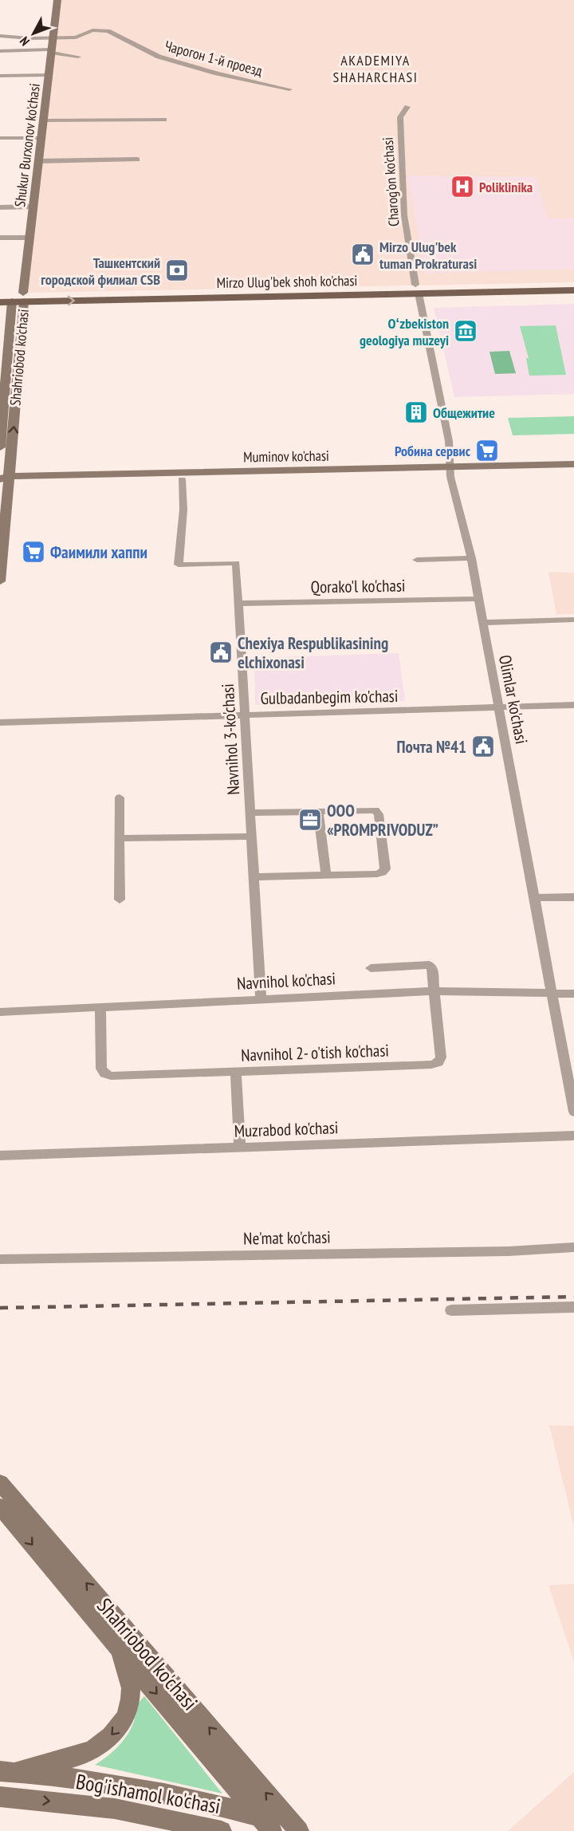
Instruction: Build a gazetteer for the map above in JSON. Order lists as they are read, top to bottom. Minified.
{"streets":{"main road":["Shukur Burxonov ko'chasi","Mirzo Ulug'bek shoh ko'chasi","Shahriobod ko'chasi","Muminov ko'chasi","Bog'ishamol ko'chasi"],"street":["Чарогон 1-й проезд","Charog'on ko'chasi","Qorako'l ko'chasi","Gulbadanbegim ko'chasi","Olimlar ko'chasi","Navnihol 3-ko'chasi","Navnihol ko'chasi","Navnihol 2- o'tish ko'chasi","Muzrabod ko'chasi","Ne'mat ko'chasi"]},"crossings":[["Чарогон 1-й проезд","Shukur Burxonov ko'chasi"],["Shukur Burxonov ko'chasi","Mirzo Ulug'bek shoh ko'chasi"],["Shukur Burxonov ko'chasi","Shahriobod ko'chasi"],["Charog'on ko'chasi","Mirzo Ulug'bek shoh ko'chasi"],["Charog'on ko'chasi","Olimlar ko'chasi"],["Mirzo Ulug'bek shoh ko'chasi","Shahriobod ko'chasi"],["Mirzo Ulug'bek shoh ko'chasi","Olimlar ko'chasi"],["Shahriobod ko'chasi","Muminov ko'chasi"],["Shahriobod ko'chasi","Bog'ishamol ko'chasi"],["Muminov ko'chasi","Olimlar ko'chasi"],["Muminov ko'chasi","Navnihol 3-ko'chasi"],["Qorako'l ko'chasi","Olimlar ko'chasi"],["Qorako'l ko'chasi","Navnihol 3-ko'chasi"],["Gulbadanbegim ko'chasi","Olimlar ko'chasi"],["Gulbadanbegim ko'chasi","Navnihol 3-ko'chasi"],["Olimlar ko'chasi","Navnihol ko'chasi"],["Navnihol 3-ko'chasi","Navnihol ko'chasi"],["Navnihol ko'chasi","Navnihol 2- o'tish ko'chasi"]],"districts":["AKADEMIYA SHAHARCHASI"],"places":{"hospital":["Poliklinika"],"public building":["Mirzo Ulug'bek tuman Prokraturasi","Chexiya Respublikasining elchixonasi","Почта №41"],"bank":["Ташкентский городской филиал CSB"],"museum":["Oʻzbekiston geologiya muzeyi"],"building":["Общежитие"],"supermarket":["Робина сервис","Фаимили хаппи"],"office":["ООО «PROMPRIVODUZ”"]},"north":"bottom left"}
